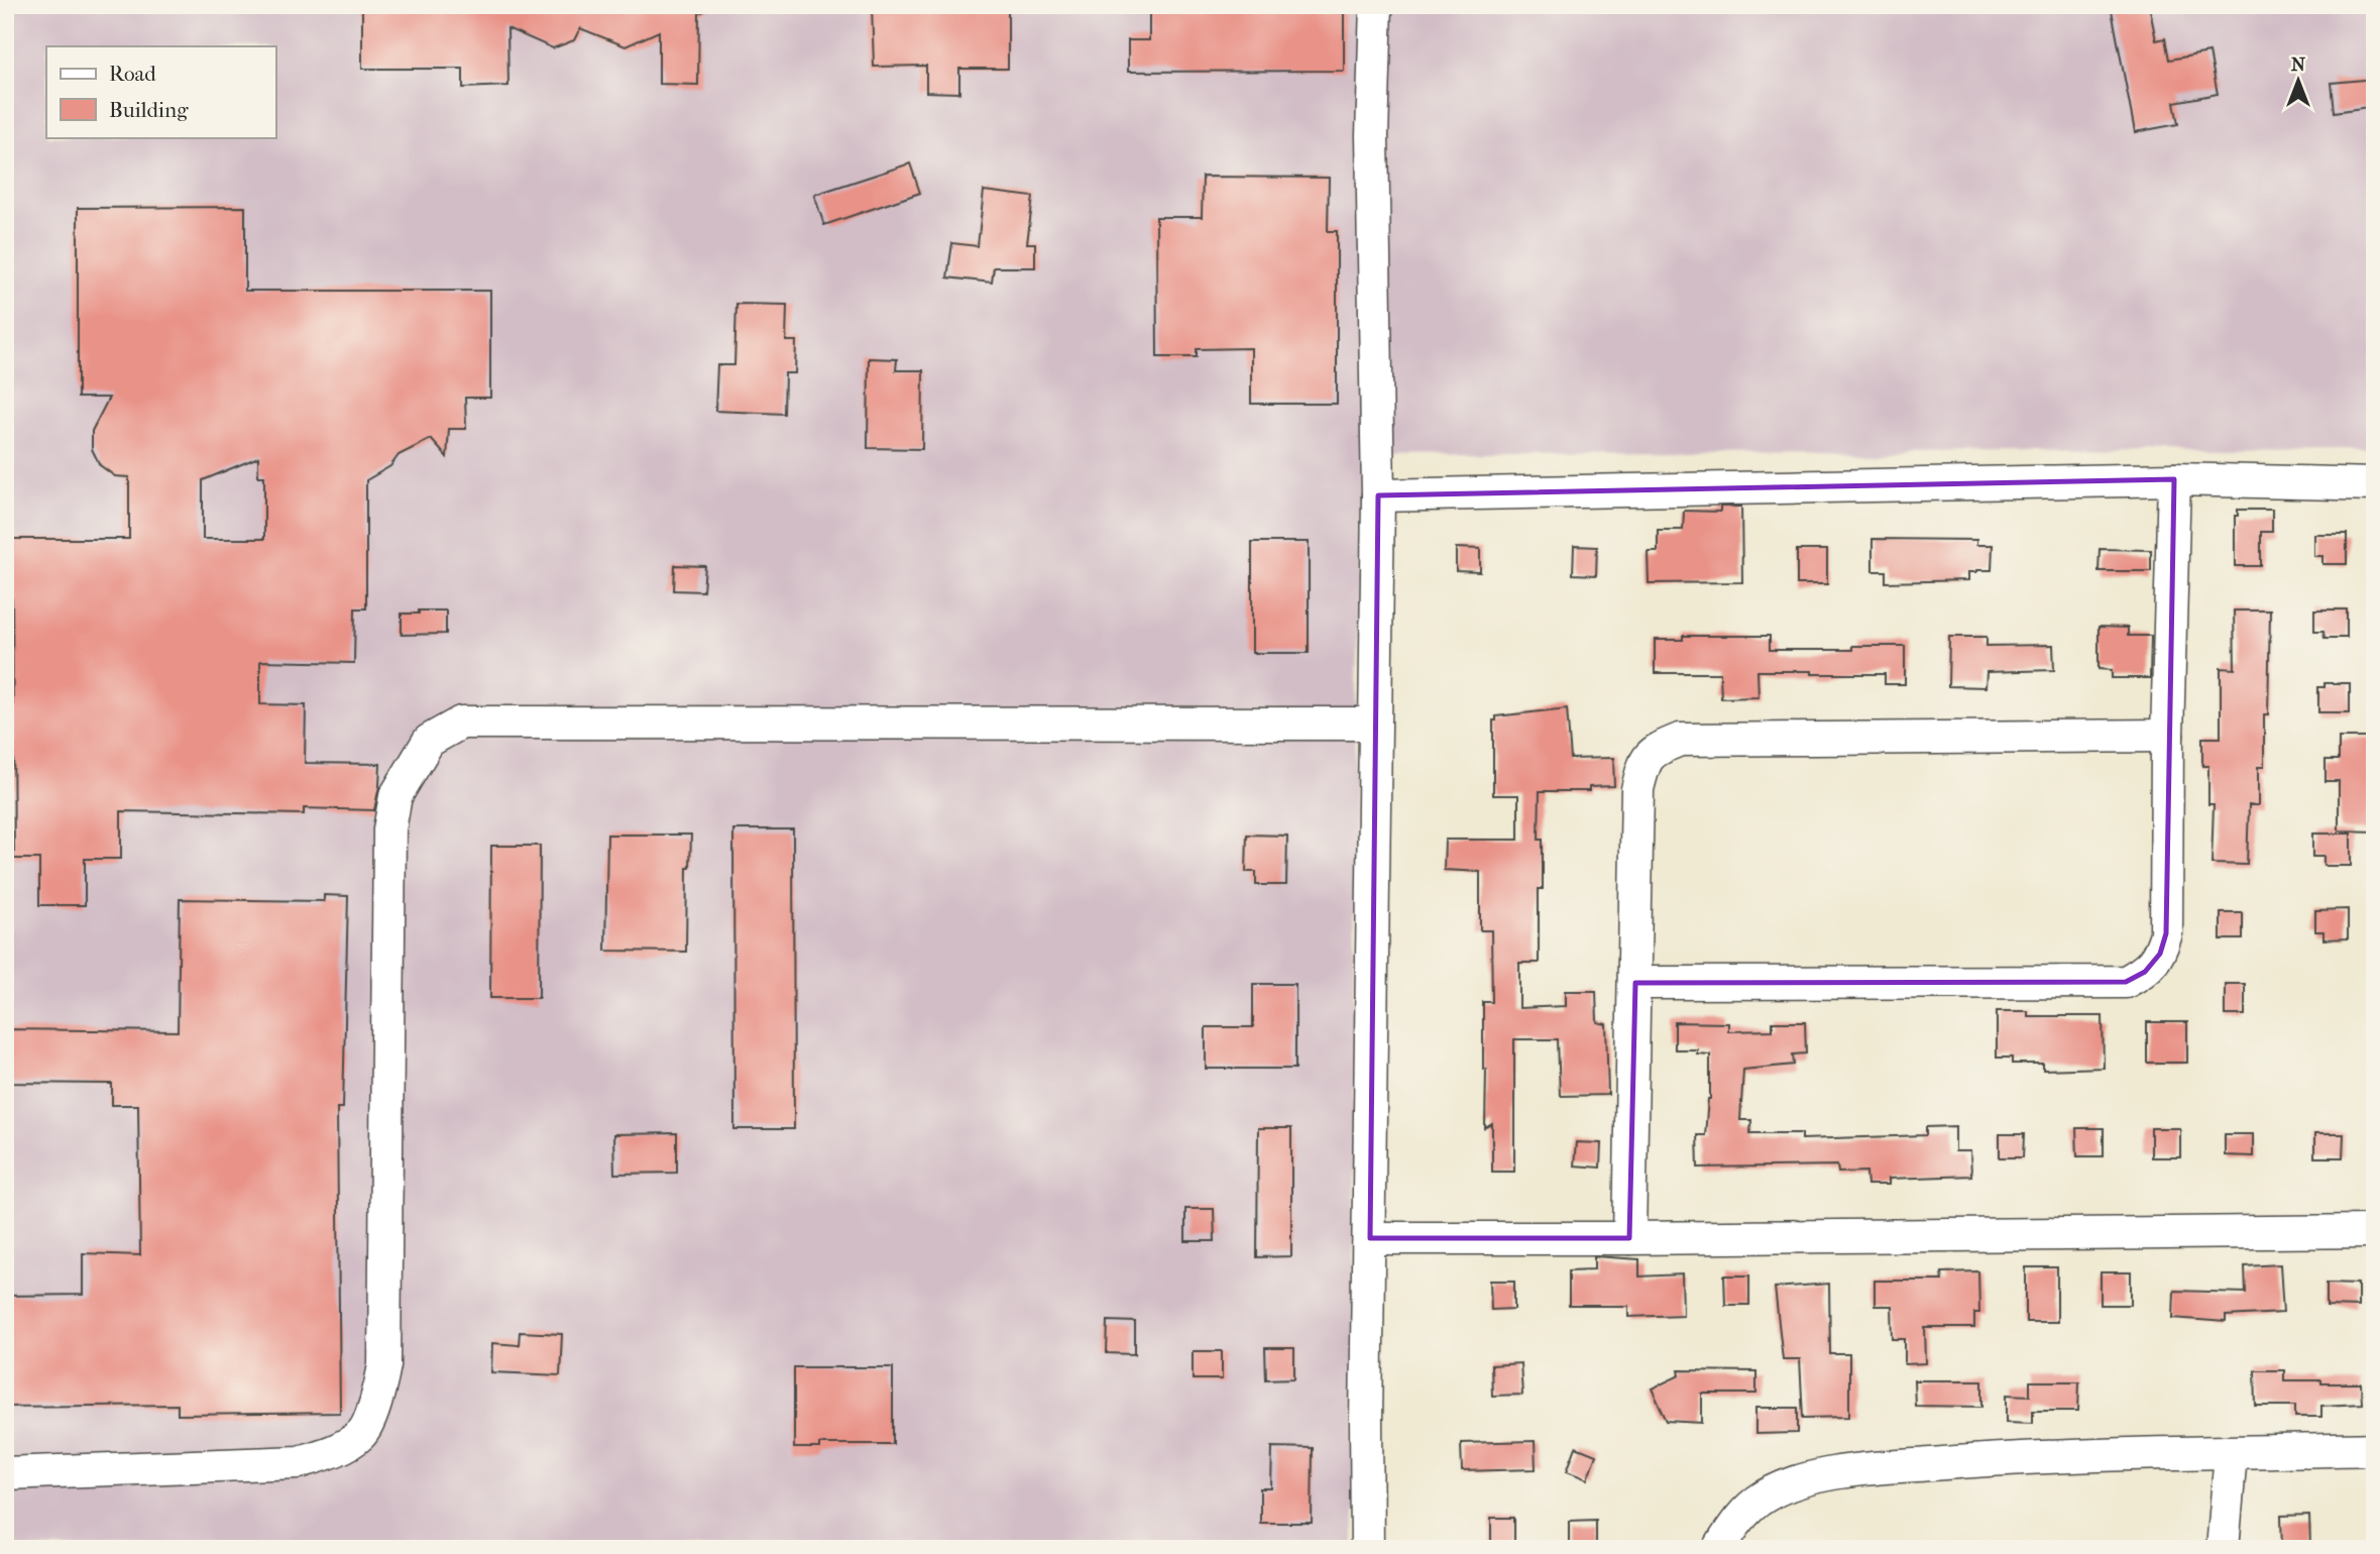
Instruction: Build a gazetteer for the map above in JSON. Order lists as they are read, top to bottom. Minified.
{"legend":["Road","Building"],"north":"top"}
